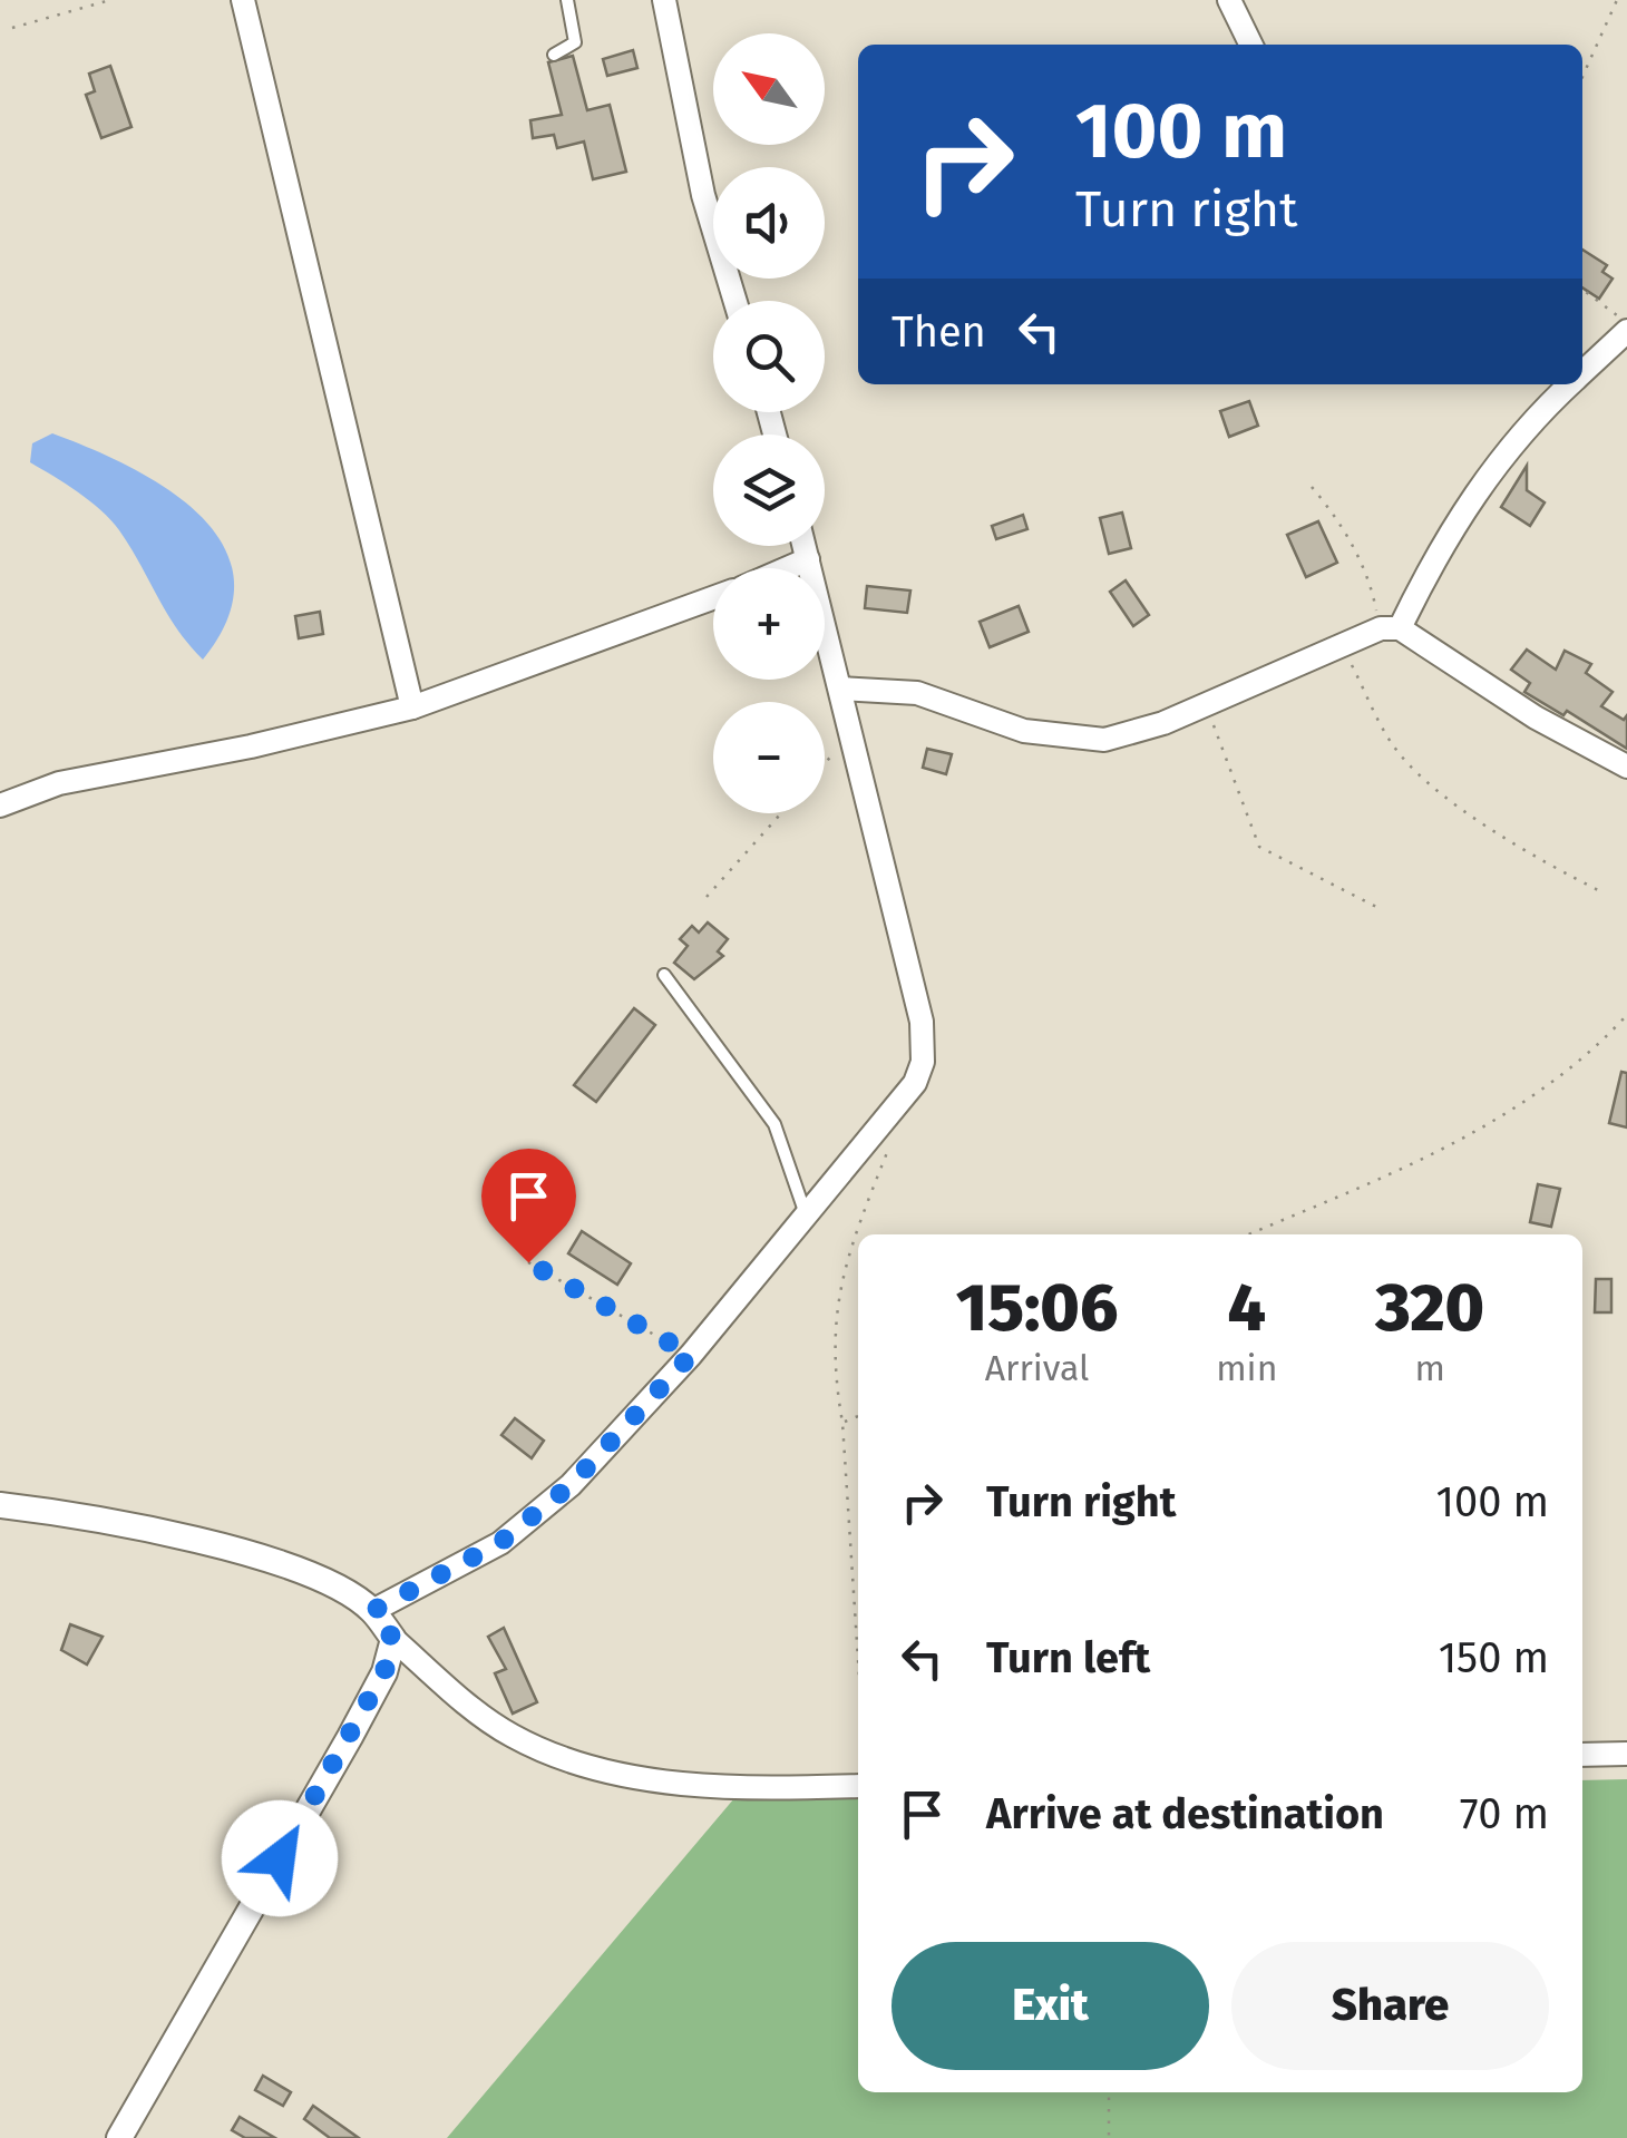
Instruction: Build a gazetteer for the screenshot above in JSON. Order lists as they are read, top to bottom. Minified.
{"north":"top left","page":{"map_buttons":["+","−"],"turn":["100 m","Turn right"],"then":"Then","eta":["15:06","Arrival","4","min","320","m"],"list":[{"name":"Turn right","value":"100 m"},{"name":"Turn left","value":"150 m"},{"name":"Arrive at destination","value":"70 m"}],"buttons":["Exit","Share"]}}
